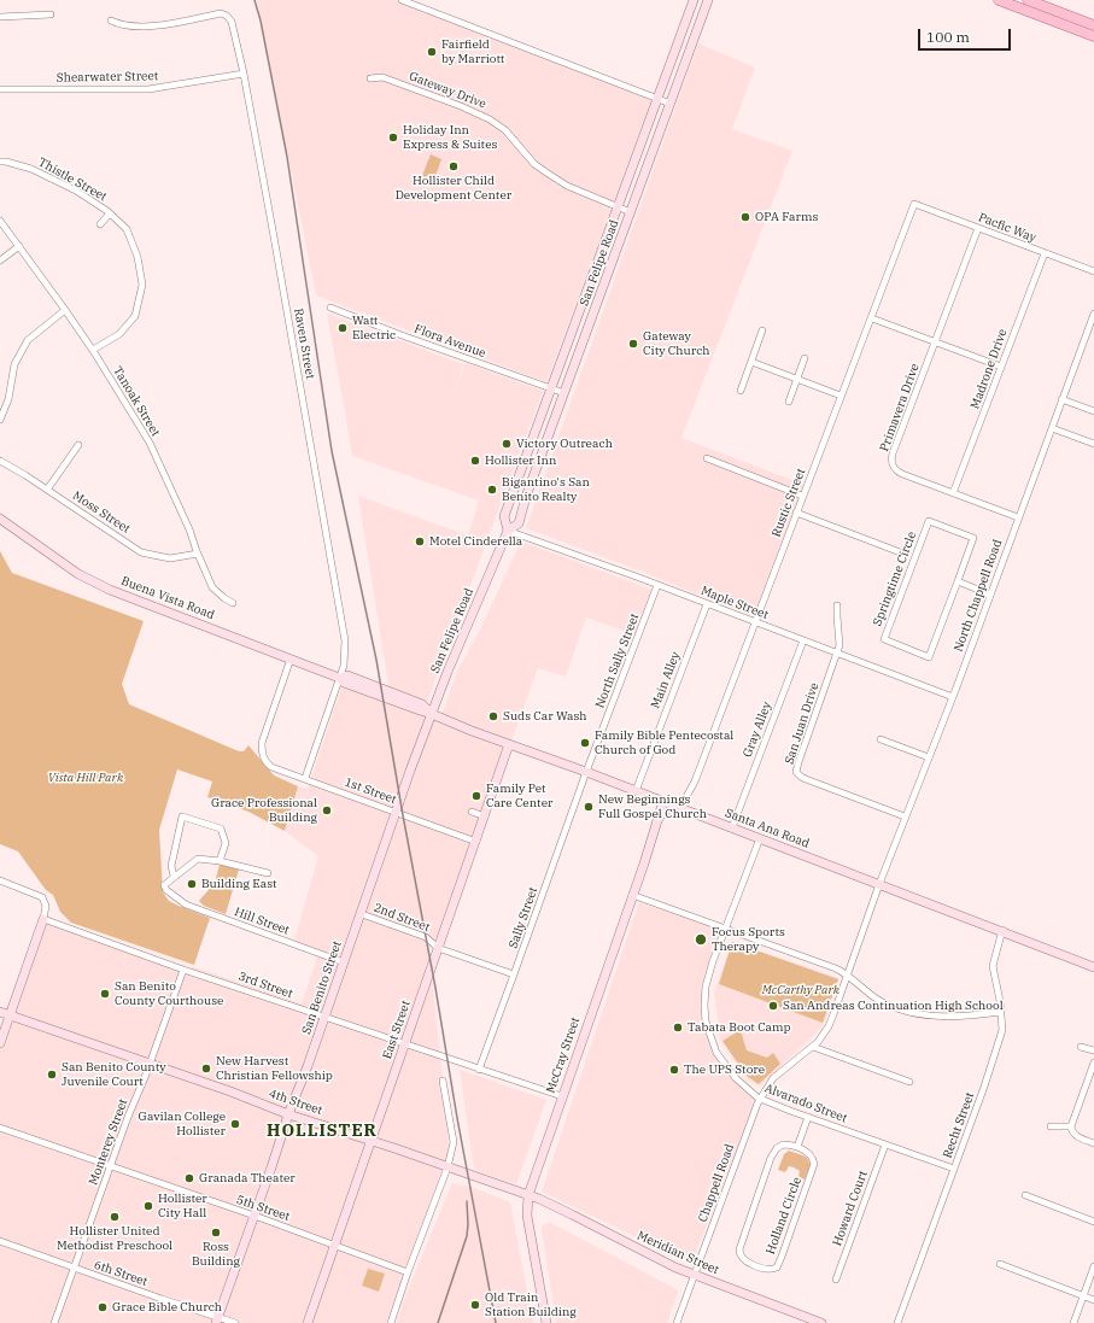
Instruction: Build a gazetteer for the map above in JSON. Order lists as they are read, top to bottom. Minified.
{"streets":{"street":["Shearwater Street","Gateway Drive","Thistle Street","Pacfic Way","San Felipe Road","Flora Avenue","Raven Street","Madrone Drive","Tanoak Street","Primavera Drive","Rustic Street","Moss Street","Springtime Circle","North Chappell Road","Buena Vista Road","Maple Street","North Sally Street","Main Alley","San Juan Drive","Gray Alley","1st Street","Santa Ana Road","2nd Street","Sally Street","Hill Street","3rd Street","San Benito Street","East Street","McCray Street","4th Street","Alvarado Street","Recht Street","Monterey Street","Chappell Road","5th Street","Howard Court","Holland Circle","Meridian Street","6th Street"]},"crossings":[["Shearwater Street","Raven Street"],["Gateway Drive","San Felipe Road"],["Thistle Street","Tanoak Street"],["Pacfic Way","Madrone Drive"],["Pacfic Way","Primavera Drive"],["Pacfic Way","Rustic Street"],["San Felipe Road","Flora Avenue"],["San Felipe Road","Buena Vista Road"],["San Felipe Road","Maple Street"],["San Felipe Road","Santa Ana Road"],["San Felipe Road","San Benito Street"],["Raven Street","Buena Vista Road"],["Raven Street","1st Street"],["Madrone Drive","Primavera Drive"],["Tanoak Street","Moss Street"],["Primavera Drive","North Chappell Road"],["Rustic Street","Maple Street"],["Rustic Street","Santa Ana Road"],["Rustic Street","McCray Street"],["North Chappell Road","Maple Street"],["North Chappell Road","San Juan Drive"],["North Chappell Road","Santa Ana Road"],["North Chappell Road","Chappell Road"],["Buena Vista Road","1st Street"],["Buena Vista Road","Santa Ana Road"],["Buena Vista Road","San Benito Street"],["Maple Street","North Sally Street"],["Maple Street","Main Alley"],["Maple Street","San Juan Drive"],["Maple Street","Gray Alley"],["North Sally Street","Santa Ana Road"],["North Sally Street","Sally Street"],["Main Alley","Santa Ana Road"],["Gray Alley","Santa Ana Road"],["1st Street","San Benito Street"],["1st Street","East Street"],["Santa Ana Road","Sally Street"],["Santa Ana Road","San Benito Street"],["Santa Ana Road","East Street"],["Santa Ana Road","McCray Street"],["Santa Ana Road","Alvarado Street"],["Santa Ana Road","Recht Street"],["2nd Street","Sally Street"],["2nd Street","San Benito Street"],["2nd Street","East Street"],["Sally Street","3rd Street"],["Hill Street","San Benito Street"],["3rd Street","San Benito Street"],["3rd Street","East Street"],["3rd Street","McCray Street"],["3rd Street","Monterey Street"],["San Benito Street","4th Street"],["San Benito Street","5th Street"],["San Benito Street","6th Street"],["East Street","4th Street"],["East Street","5th Street"],["McCray Street","4th Street"],["McCray Street","Meridian Street"],["4th Street","Monterey Street"],["4th Street","Meridian Street"],["Alvarado Street","Recht Street"],["Alvarado Street","Chappell Road"],["Alvarado Street","Howard Court"],["Monterey Street","5th Street"],["Monterey Street","6th Street"],["Chappell Road","Meridian Street"]],"districts":["HOLLISTER"],"parks":["Vista Hill Park","McCarthy Park"],"places":["Fairfield by Marriott","Holiday Inn Express & Suites","Hollister Child Development Center","OPA Farms","Watt Electric","Gateway City Church","Victory Outreach","Hollister Inn","Bigantino's San Benito Realty","Motel Cinderella","Suds Car Wash","Family Bible Pentecostal Church of God","Family Pet Care Center","New Beginnings Full Gospel Church","Grace Professional Building","Building East","Focus Sports Therapy","San Benito County Courthouse","San Andreas Continuation High School","Tabata Boot Camp","New Harvest Christian Fellowship","The UPS Store","San Benito County Juvenile Court","Gavilan College Hollister","Granada Theater","Hollister City Hall","Hollister United Methodist Preschool","Ross Building","Old Train Station Building","Grace Bible Church"],"scale_bar":"100 m"}
